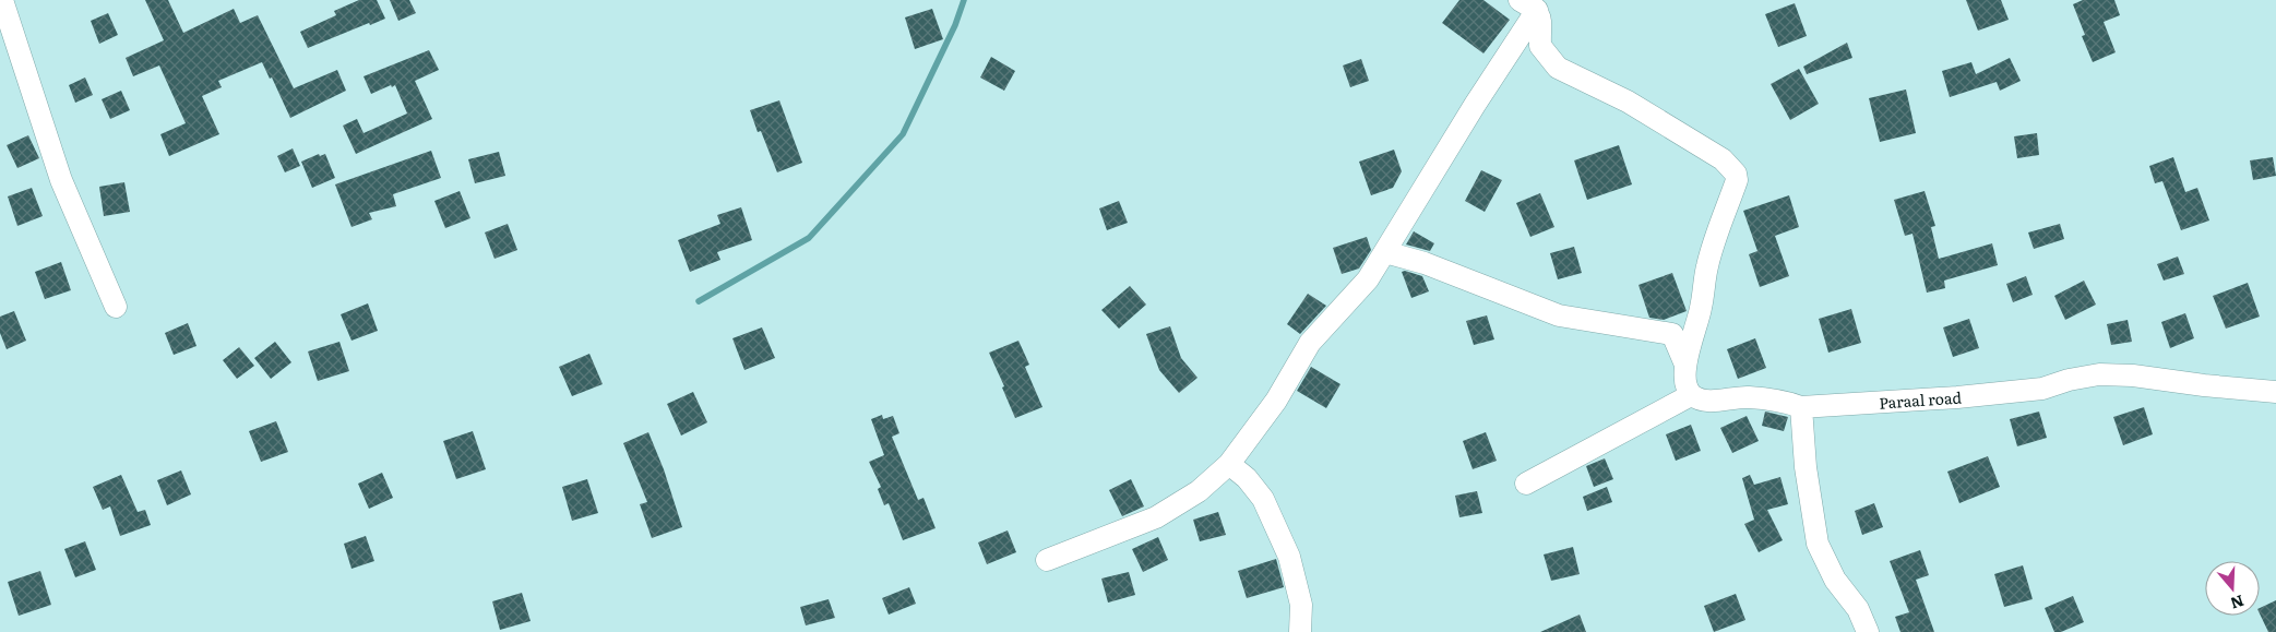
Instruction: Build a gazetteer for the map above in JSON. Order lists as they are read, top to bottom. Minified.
{"streets":{"street":["Paraal road"]},"north":"bottom"}
